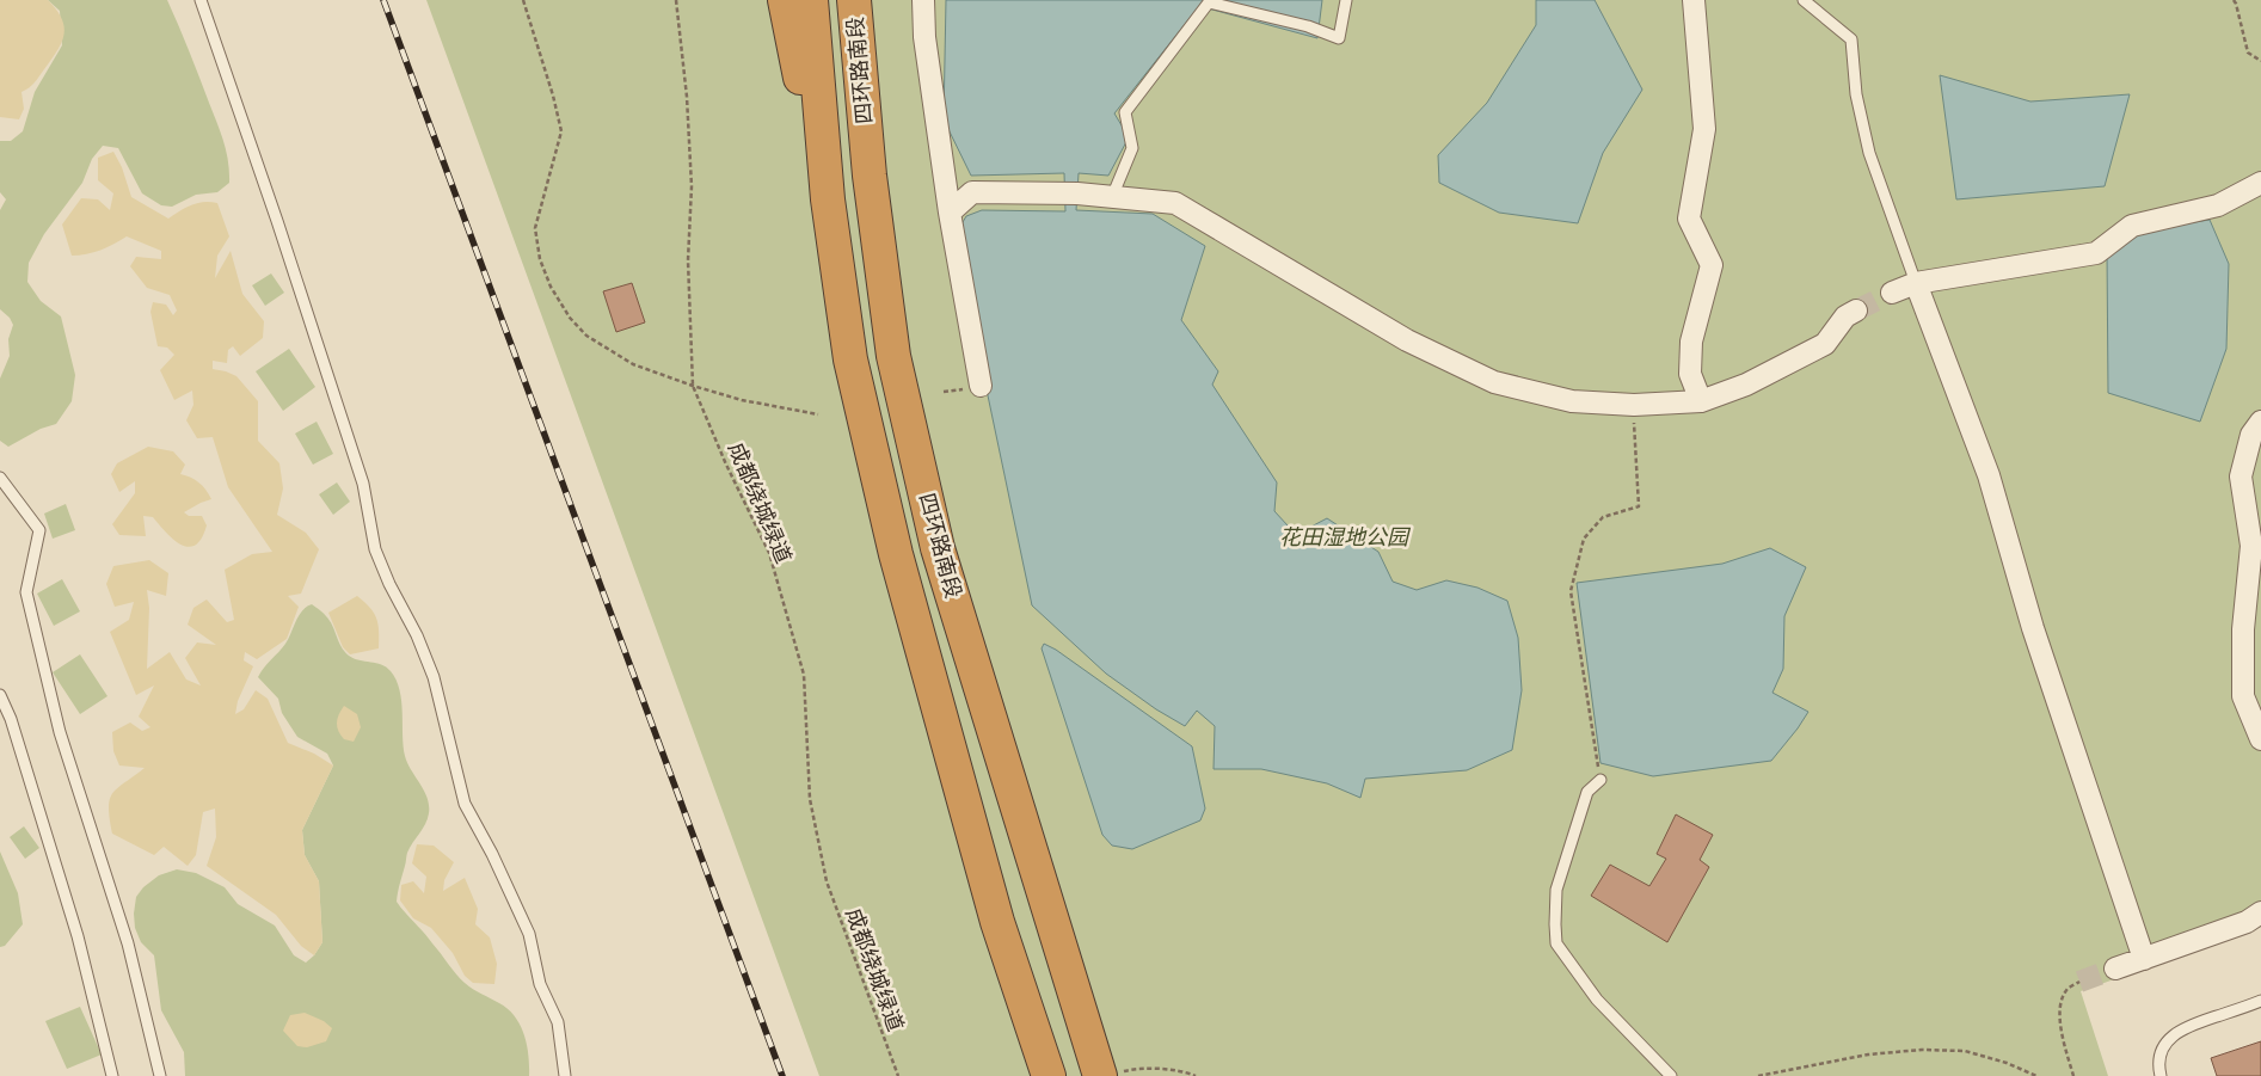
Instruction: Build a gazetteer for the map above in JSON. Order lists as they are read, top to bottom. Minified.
{"streets":{"highway":["四环路南段"],"path":["成都绕城绿道"]},"parks":["花田湿地公园"]}
